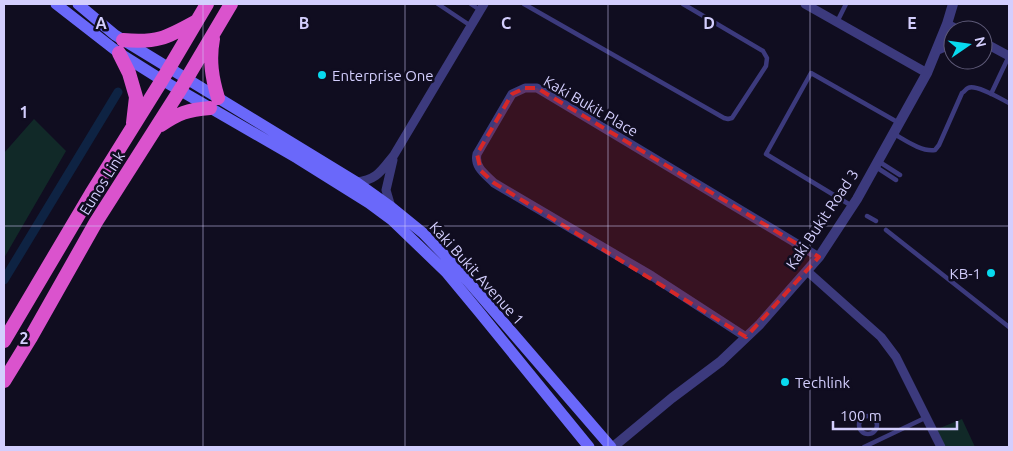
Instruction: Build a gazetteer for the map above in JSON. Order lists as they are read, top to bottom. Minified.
{"streets":{"highway":["Eunos Link"],"main road":["Kaki Bukit Avenue 1"],"street":["Kaki Bukit Place","Kaki Bukit Road 3"]},"crossings":[["Kaki Bukit Place","Kaki Bukit Road 3"],["Eunos Link","Kaki Bukit Avenue 1"],["Kaki Bukit Road 3","Kaki Bukit Avenue 1"]],"places":["Enterprise One","KB-1","Techlink"],"scale_bar":"100 m","north":"right","grid":{"columns":["A","B","C","D","E"],"rows":["1","2"]}}
